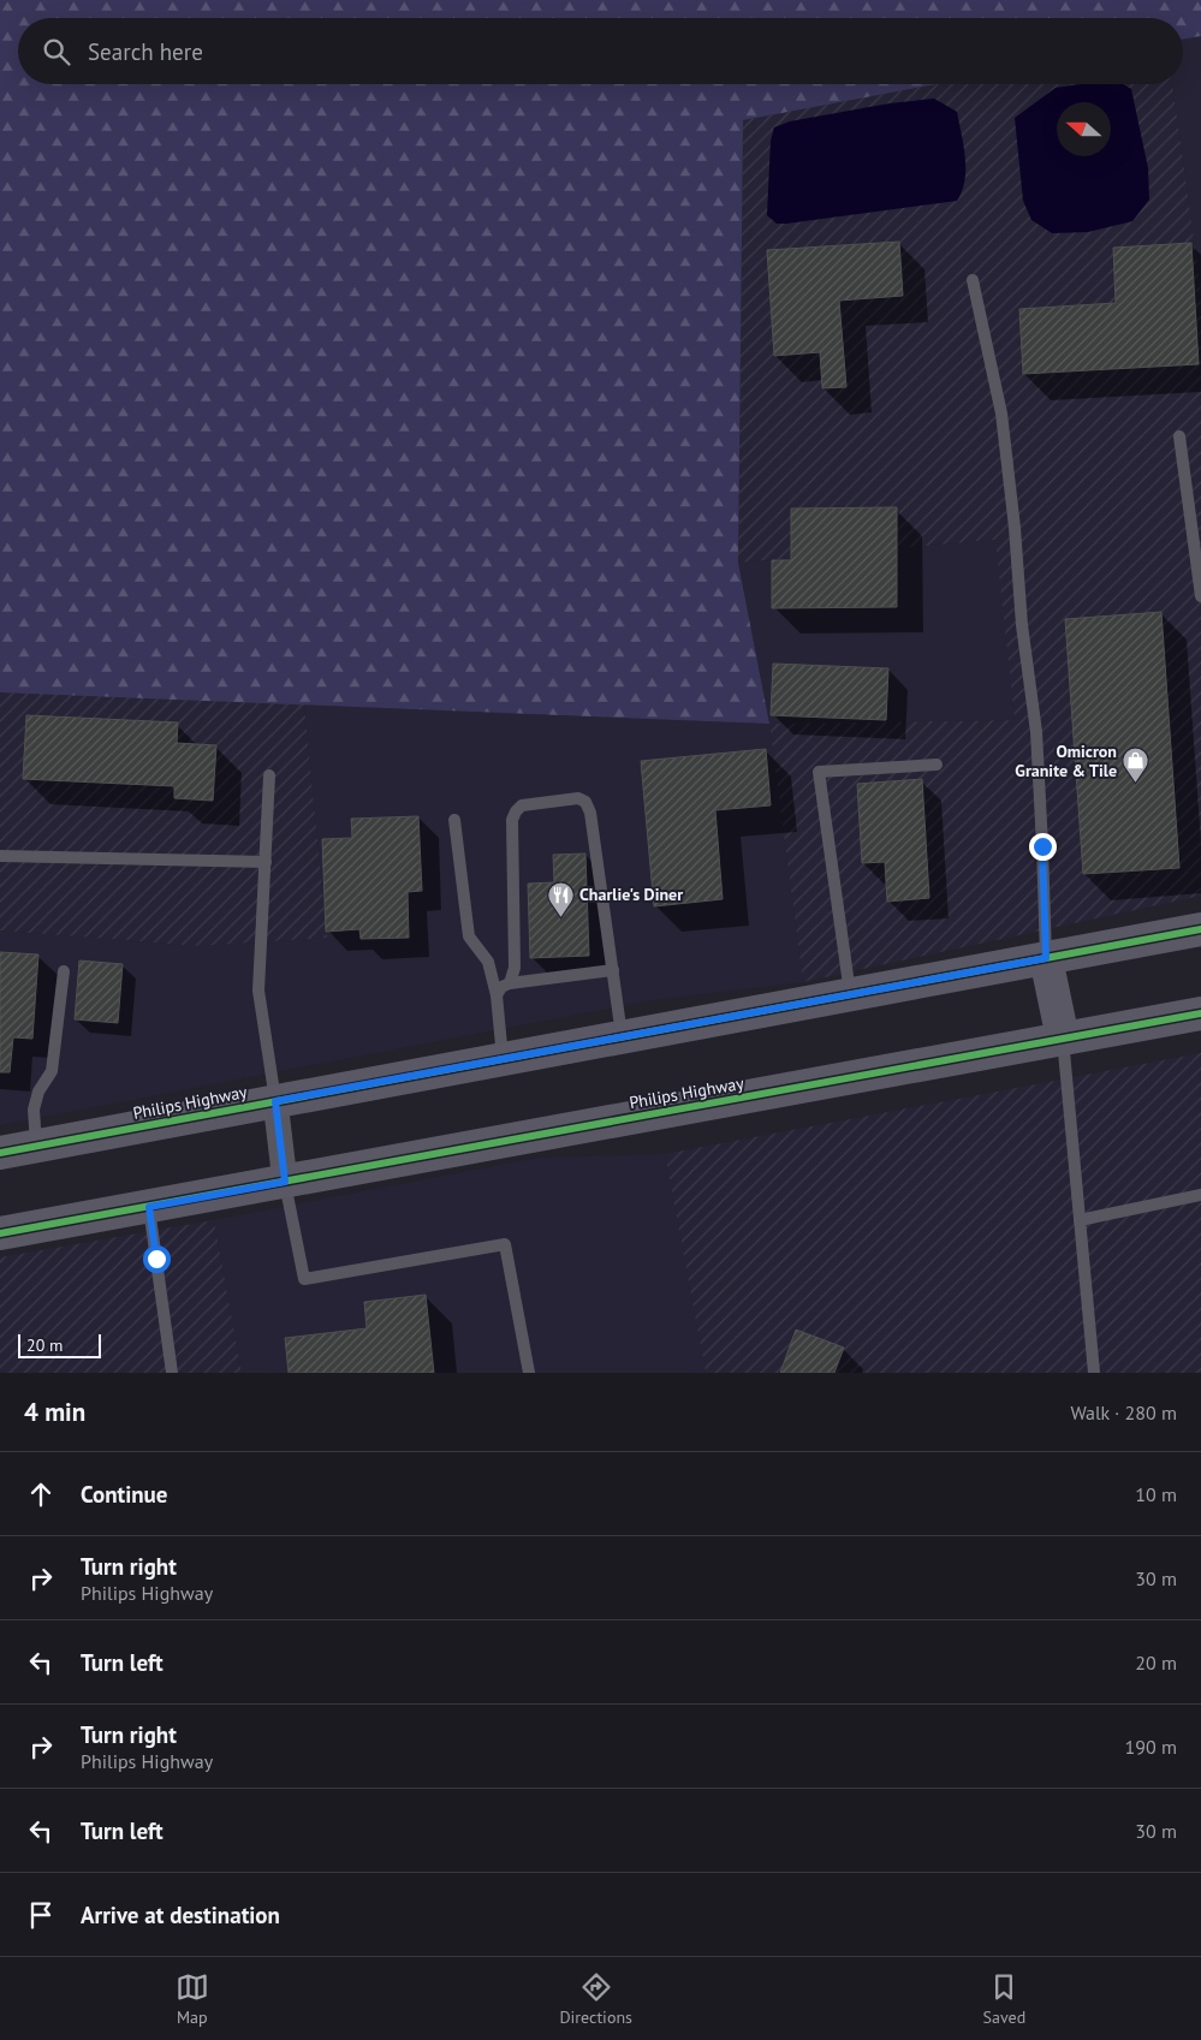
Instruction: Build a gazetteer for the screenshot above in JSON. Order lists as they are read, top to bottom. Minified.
{"streets":{"main road":["Philips Highway"]},"places":{"shop":["Omicron Granite & Tile"],"restaurant":["Charlie's Diner"]},"scale_bar":"20 m","north":"left","page":{"search":"Search here","scale":"20 m","heading":["4 min","Walk · 280 m"],"list":[["Continue","10 m"],["Turn right","Philips Highway","30 m"],["Turn left","20 m"],["Turn right","Philips Highway","190 m"],["Turn left","30 m"],"Arrive at destination"],"nav":["Map","Directions","Saved"]}}
